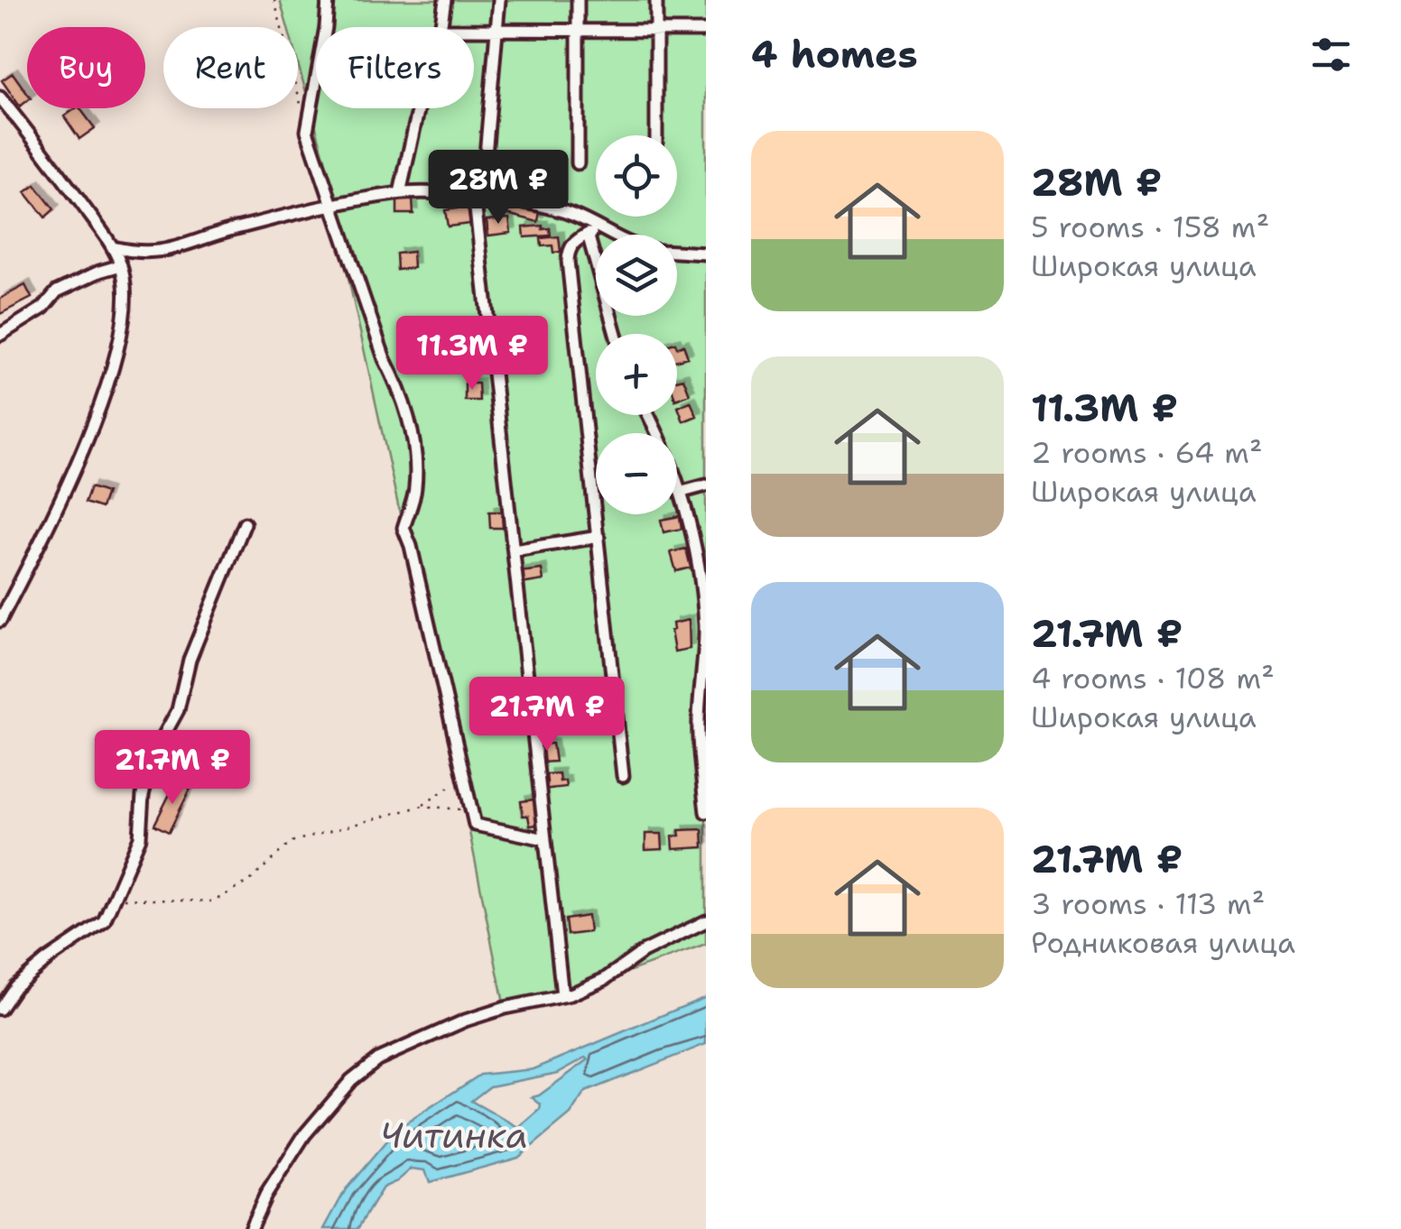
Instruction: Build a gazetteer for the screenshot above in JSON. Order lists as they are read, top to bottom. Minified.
{"water":["Читинка"],"page":{"heading":"4 homes","chip":["Buy","Rent","Filters"],"list":[{"name":"28M ₽","note":"5 rooms · 158 m² · Широкая улица"},{"name":"11.3M ₽","note":"2 rooms · 64 m² · Широкая улица"},{"name":"21.7M ₽","note":"4 rooms · 108 m² · Широкая улица"},{"name":"21.7M ₽","note":"3 rooms · 113 m² · Родниковая улица"}],"map_buttons":["+","−"],"price":["28M ₽","11.3M ₽","21.7M ₽","21.7M ₽"]}}
